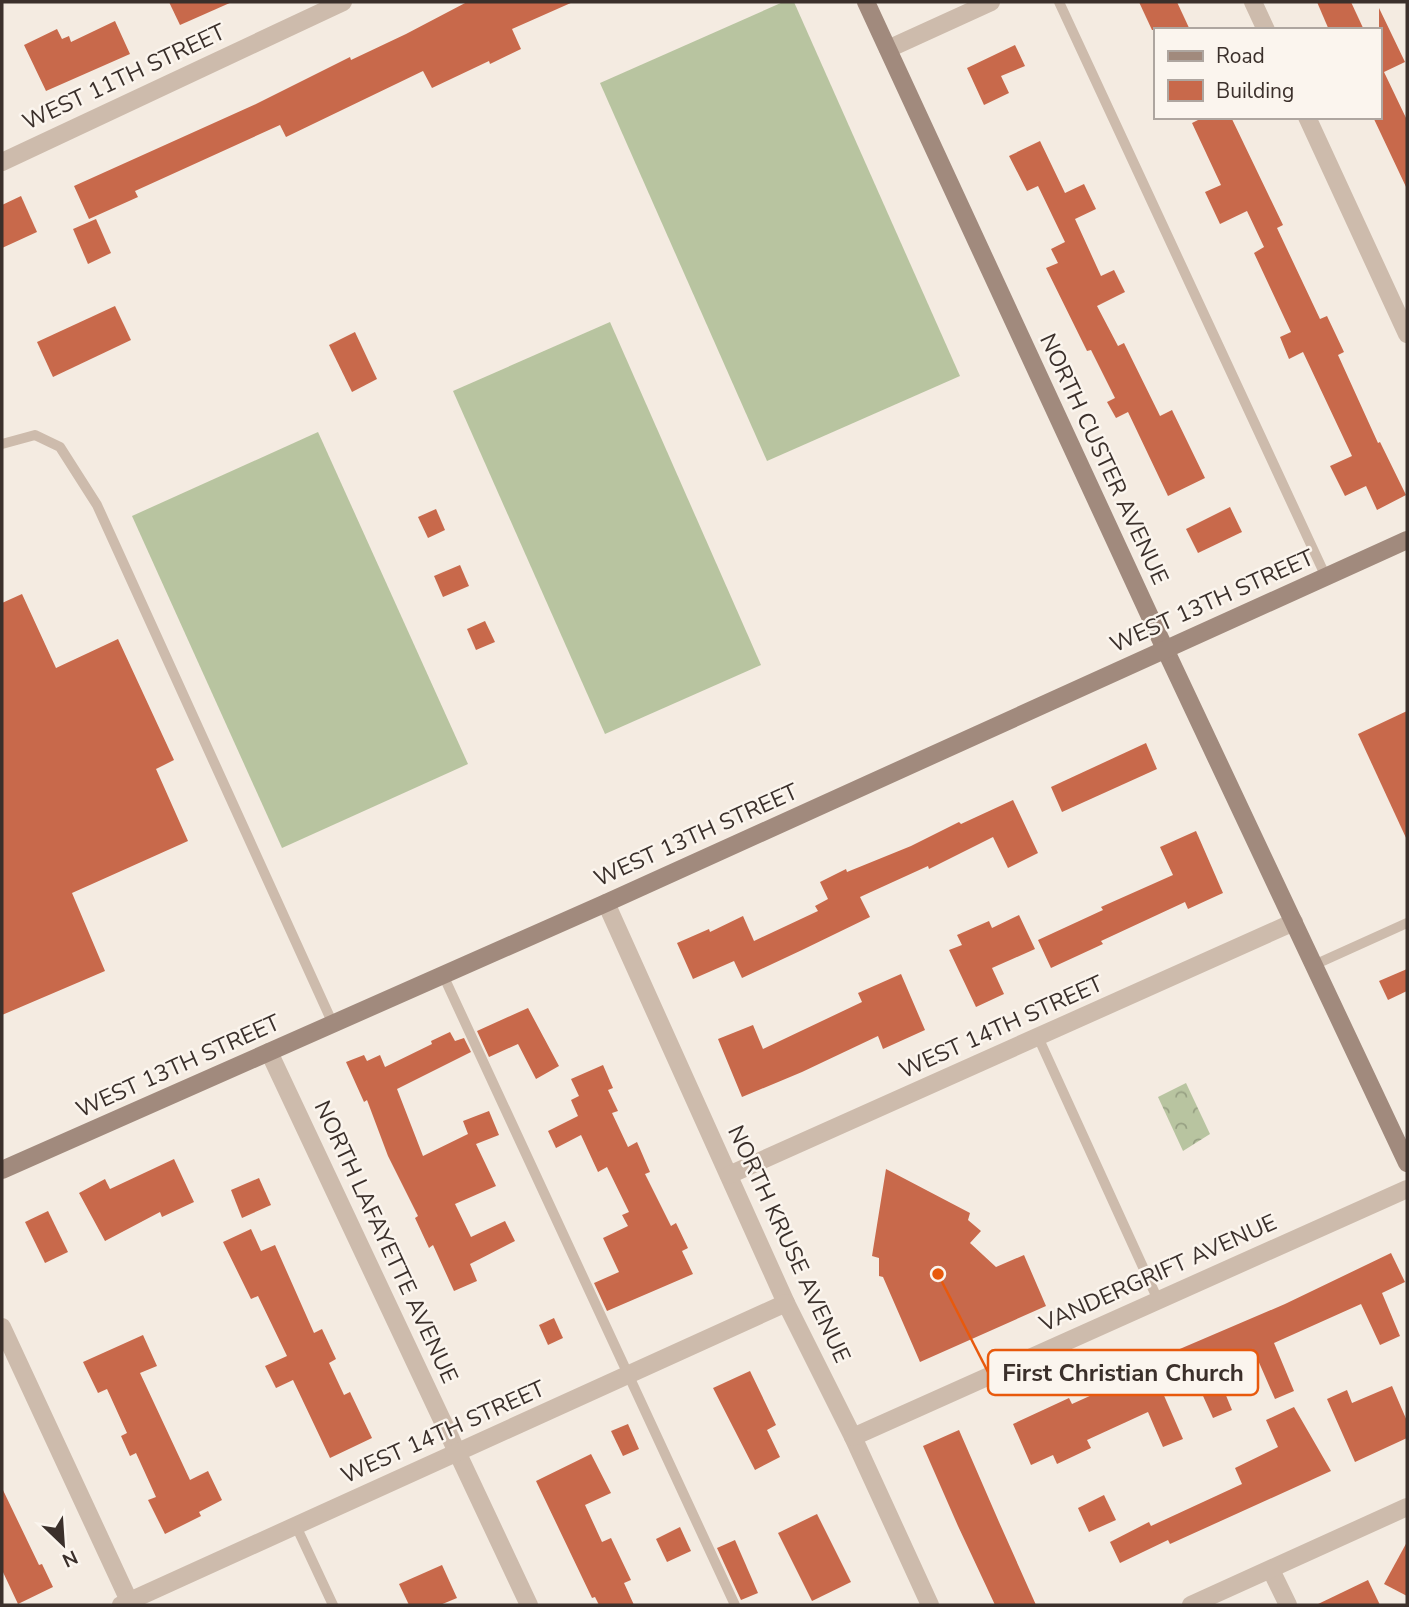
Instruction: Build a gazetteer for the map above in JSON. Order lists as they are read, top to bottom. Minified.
{"streets":{"main road":["NORTH CUSTER AVENUE","WEST 13TH STREET"],"street":["WEST 11TH STREET","WEST 14TH STREET","NORTH LAFAYETTE AVENUE","NORTH KRUSE AVENUE","VANDERGRIFT AVENUE"]},"crossings":[["NORTH CUSTER AVENUE","WEST 13TH STREET"],["NORTH CUSTER AVENUE","WEST 14TH STREET"],["WEST 13TH STREET","NORTH LAFAYETTE AVENUE"],["WEST 13TH STREET","NORTH KRUSE AVENUE"],["WEST 14TH STREET","NORTH LAFAYETTE AVENUE"],["WEST 14TH STREET","NORTH KRUSE AVENUE"],["NORTH KRUSE AVENUE","VANDERGRIFT AVENUE"]],"places":["First Christian Church"],"legend":["Road","Building"],"north":"bottom right"}
